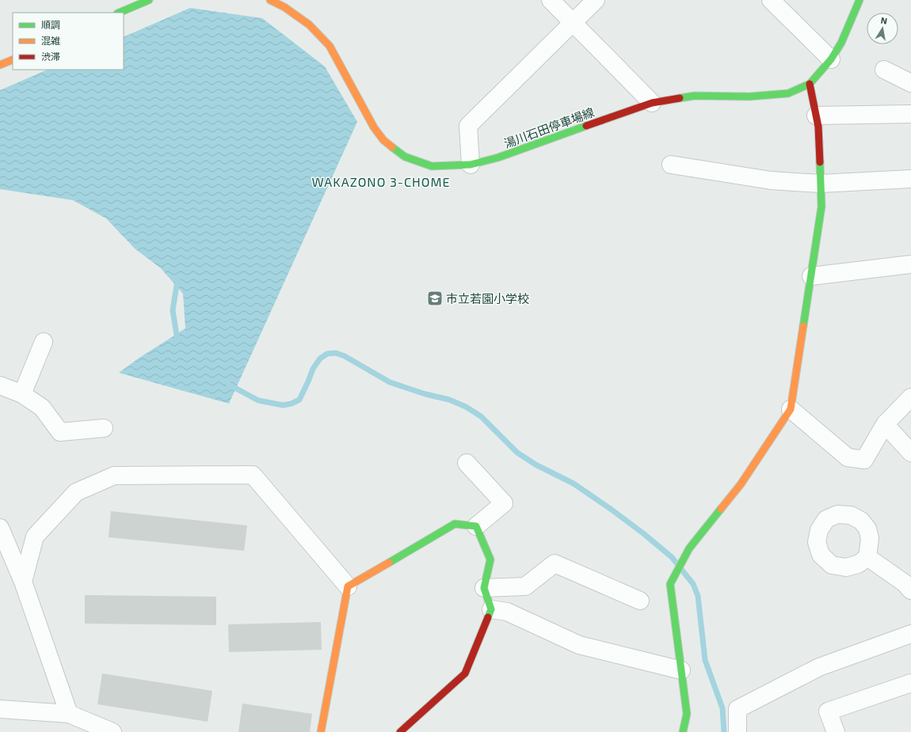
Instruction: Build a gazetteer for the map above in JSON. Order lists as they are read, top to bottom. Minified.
{"streets":{"street":["湯川石田停車場線"]},"districts":["WAKAZONO 3-CHOME"],"places":{"school or university":["市立若園小学校"]},"legend":["順調","混雑","渋滞"],"north":"top"}
